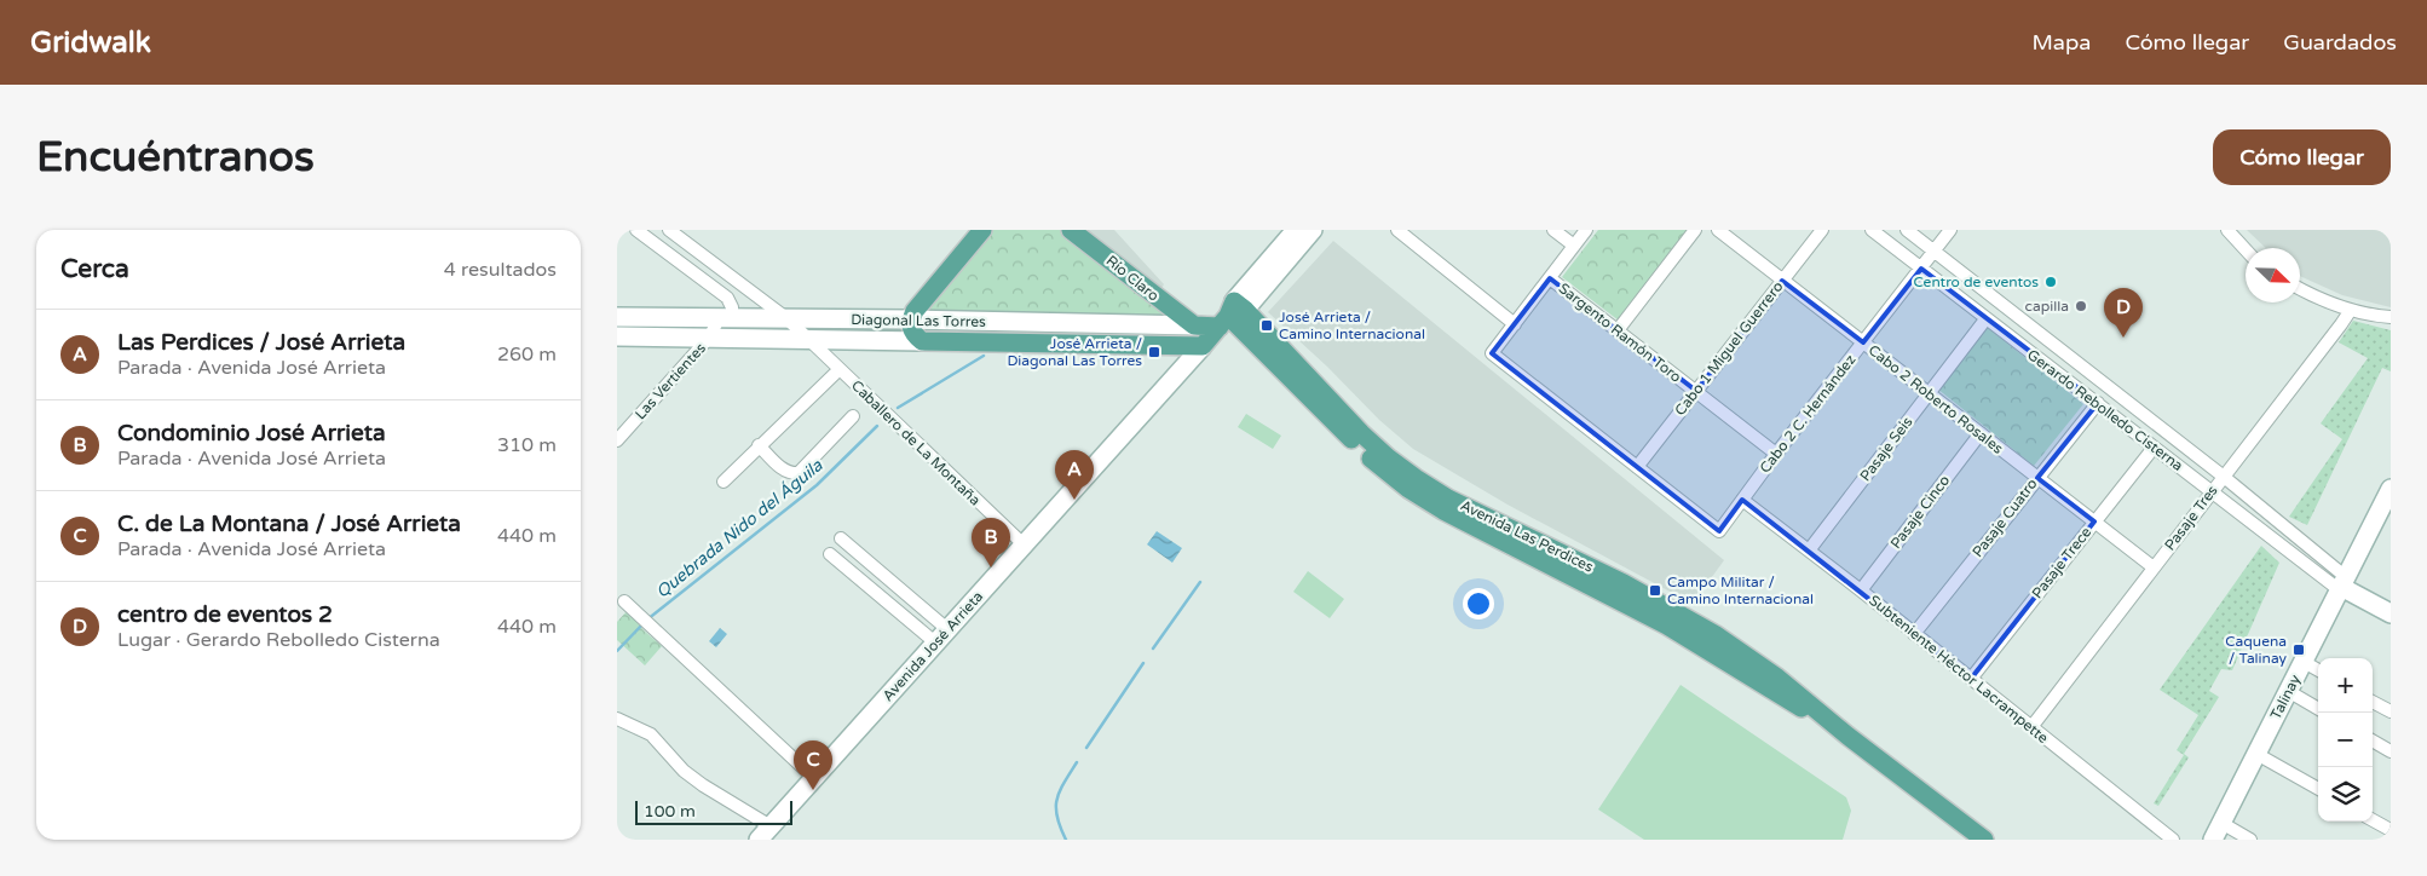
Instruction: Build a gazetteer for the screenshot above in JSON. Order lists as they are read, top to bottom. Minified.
{"streets":{"main road":["Río Claro","Diagonal Las Torres","Avenida Las Perdices","Avenida José Arrieta","Talinay"],"street":["Sargento Ramón Toro","Cabo 1 Miguel Guerrero","Las Vertientes","Cabo 2 Roberto Rosales","Gerardo Rebolledo Cisterna","Cabo 2 C. Hernández","Caballero de La Montaña","Pasaje Seis","Pasaje Cinco","Pasaje Cuatro","Pasaje Tres","Pasaje Trece","Subteniente Héctor Lacrampette"]},"crossings":[["Río Claro","Diagonal Las Torres"],["Diagonal Las Torres","Las Vertientes"],["Diagonal Las Torres","Caballero de La Montaña"],["Diagonal Las Torres","Avenida Las Perdices"],["Diagonal Las Torres","Avenida José Arrieta"],["Sargento Ramón Toro","Cabo 1 Miguel Guerrero"],["Sargento Ramón Toro","Cabo 2 C. Hernández"],["Cabo 1 Miguel Guerrero","Cabo 2 Roberto Rosales"],["Cabo 1 Miguel Guerrero","Cabo 2 C. Hernández"],["Cabo 2 Roberto Rosales","Cabo 2 C. Hernández"],["Cabo 2 Roberto Rosales","Pasaje Seis"],["Cabo 2 Roberto Rosales","Pasaje Cinco"],["Cabo 2 Roberto Rosales","Pasaje Cuatro"],["Cabo 2 Roberto Rosales","Pasaje Tres"],["Cabo 2 Roberto Rosales","Pasaje Trece"],["Gerardo Rebolledo Cisterna","Cabo 2 C. Hernández"],["Gerardo Rebolledo Cisterna","Pasaje Seis"],["Gerardo Rebolledo Cisterna","Pasaje Cuatro"],["Gerardo Rebolledo Cisterna","Pasaje Tres"],["Gerardo Rebolledo Cisterna","Pasaje Trece"],["Gerardo Rebolledo Cisterna","Talinay"],["Cabo 2 C. Hernández","Subteniente Héctor Lacrampette"],["Caballero de La Montaña","Avenida José Arrieta"],["Pasaje Seis","Subteniente Héctor Lacrampette"],["Pasaje Cinco","Subteniente Héctor Lacrampette"],["Pasaje Cuatro","Subteniente Héctor Lacrampette"],["Pasaje Tres","Subteniente Héctor Lacrampette"],["Avenida Las Perdices","Avenida José Arrieta"],["Pasaje Trece","Subteniente Héctor Lacrampette"]],"water":["Quebrada Nido del Águila"],"places":{"other":["Centro de eventos","capilla"],"transit":["José Arrieta / Camino Internacional","José Arrieta / Diagonal Las Torres","Campo Militar / Camino Internacional","Caquena / Talinay"]},"scale_bar":"100 m","north":"bottom right","page":{"header":"Gridwalk","nav":["Mapa","Cómo llegar","Guardados"],"buttons":"Cómo llegar","title":"Encuéntranos","heading":["Cerca","4 resultados"],"pins":["D","A","B","C"],"list":[{"mark":"A","name":"Las Perdices / José Arrieta","note":"Parada · Avenida José Arrieta","value":"260 m"},{"mark":"B","name":"Condominio José Arrieta","note":"Parada · Avenida José Arrieta","value":"310 m"},{"mark":"C","name":"C. de La Montana / José Arrieta","note":"Parada · Avenida José Arrieta","value":"440 m"},{"mark":"D","name":"centro de eventos 2","note":"Lugar · Gerardo Rebolledo Cisterna","value":"440 m"}],"map_buttons":["+","−"],"scale":"100 m"}}
